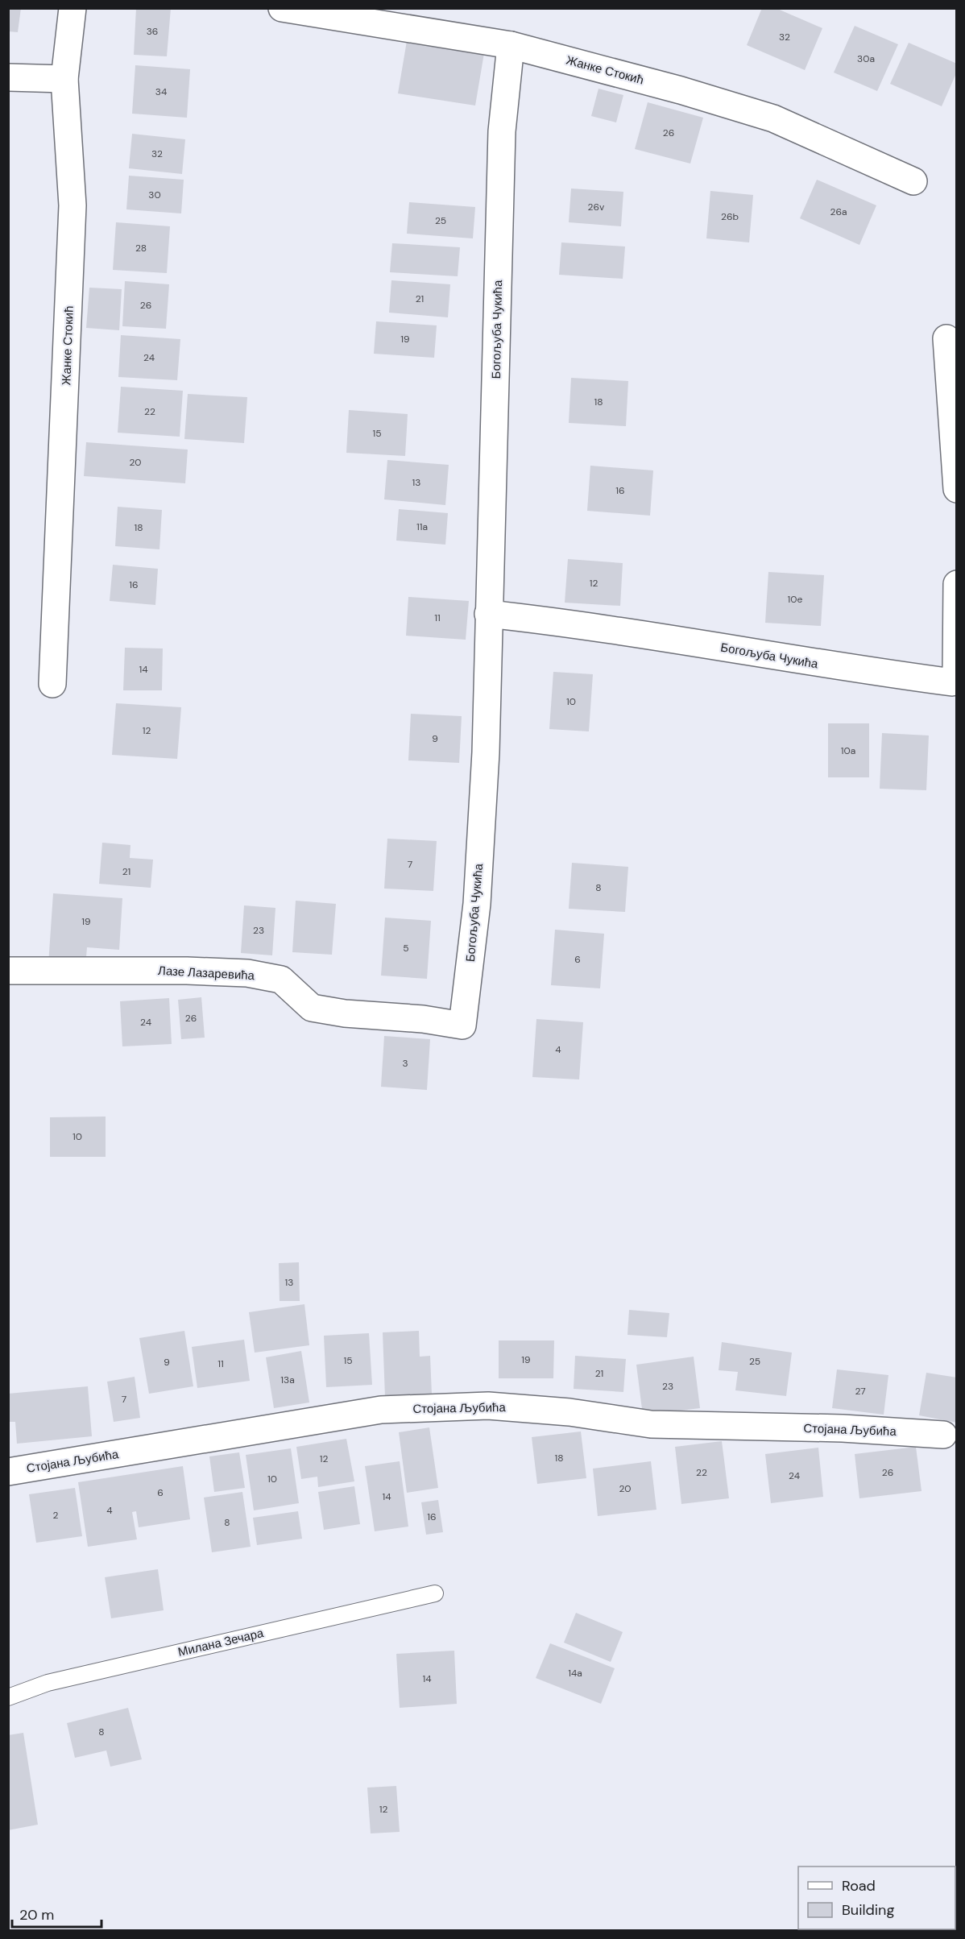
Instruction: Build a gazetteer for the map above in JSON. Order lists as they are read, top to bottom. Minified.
{"streets":{"street":["Жанке Стокић","Богољуба Чукића","Лазе Лазаревића","Стојана Љубића"],"lane":["Милана Зечара"]},"crossings":[["Жанке Стокић","Богољуба Чукића"],["Богољуба Чукића","Лазе Лазаревића"]],"house_numbers":["36","32","30a","34","26","32","30","26v","26a","26b","25","28","21","26","19","24","18","22","15","20","13","16","11a","18","12","16","10e","11","14","10","12","9","10a","7","21","8","19","23","5","6","26","24","4","3","10","13","19","15","25","9","11","21","13a","23","27","7","18","12","22","26","24","10","20","6","14","4","2","16","8","14a","14","8","12"],"legend":["Road","Building"],"scale_bar":"20 m"}
